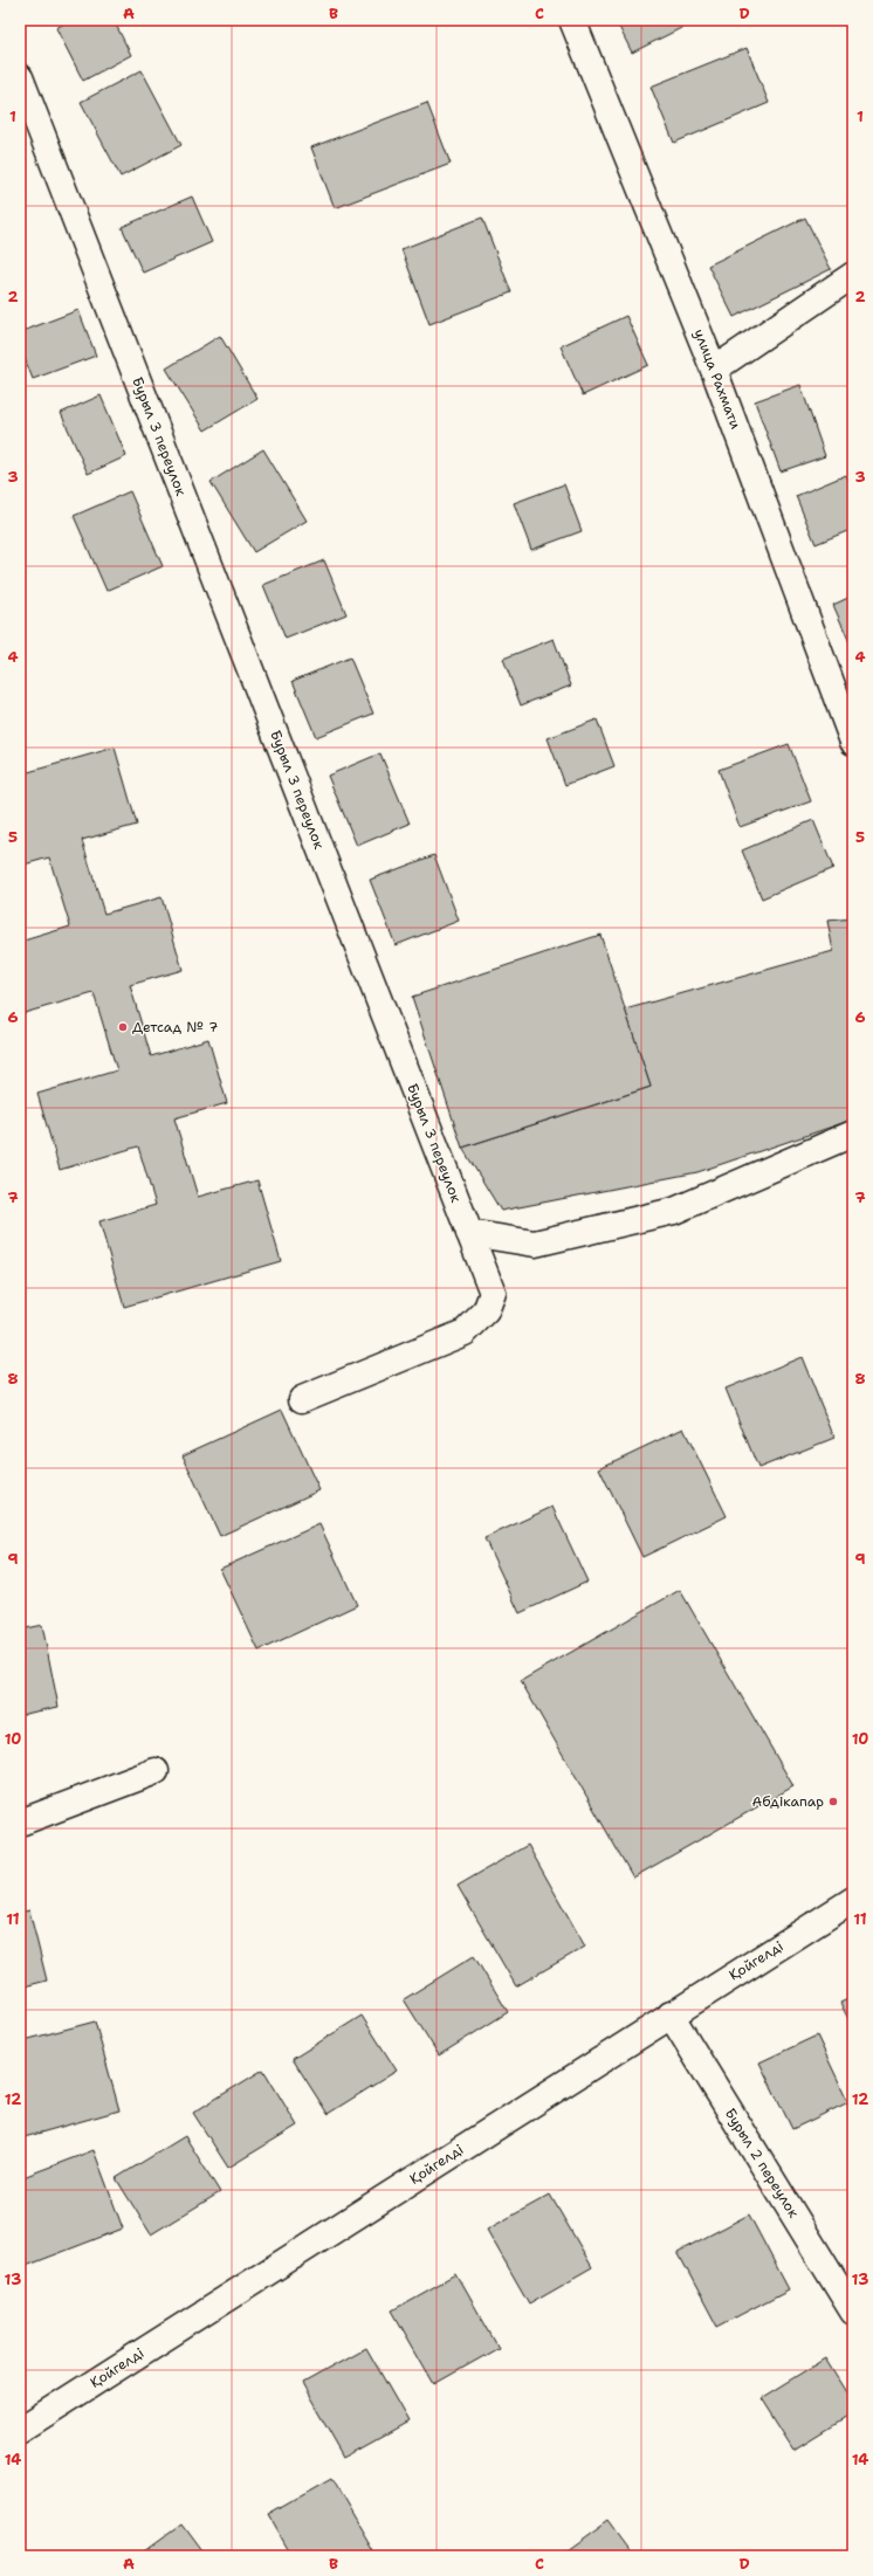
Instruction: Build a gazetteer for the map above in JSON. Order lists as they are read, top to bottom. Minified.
{"streets":{"street":["улица Рахмати","Бурыл 3 переулок","Қойгелді","Бурыл 2 переулок"]},"crossings":[["Қойгелді","Бурыл 2 переулок"]],"places":["Детсад № 7","Абдiкапар"],"grid":{"columns":["A","B","C","D"],"rows":["1","2","3","4","5","6","7","8","9","10","11","12","13","14"]}}
